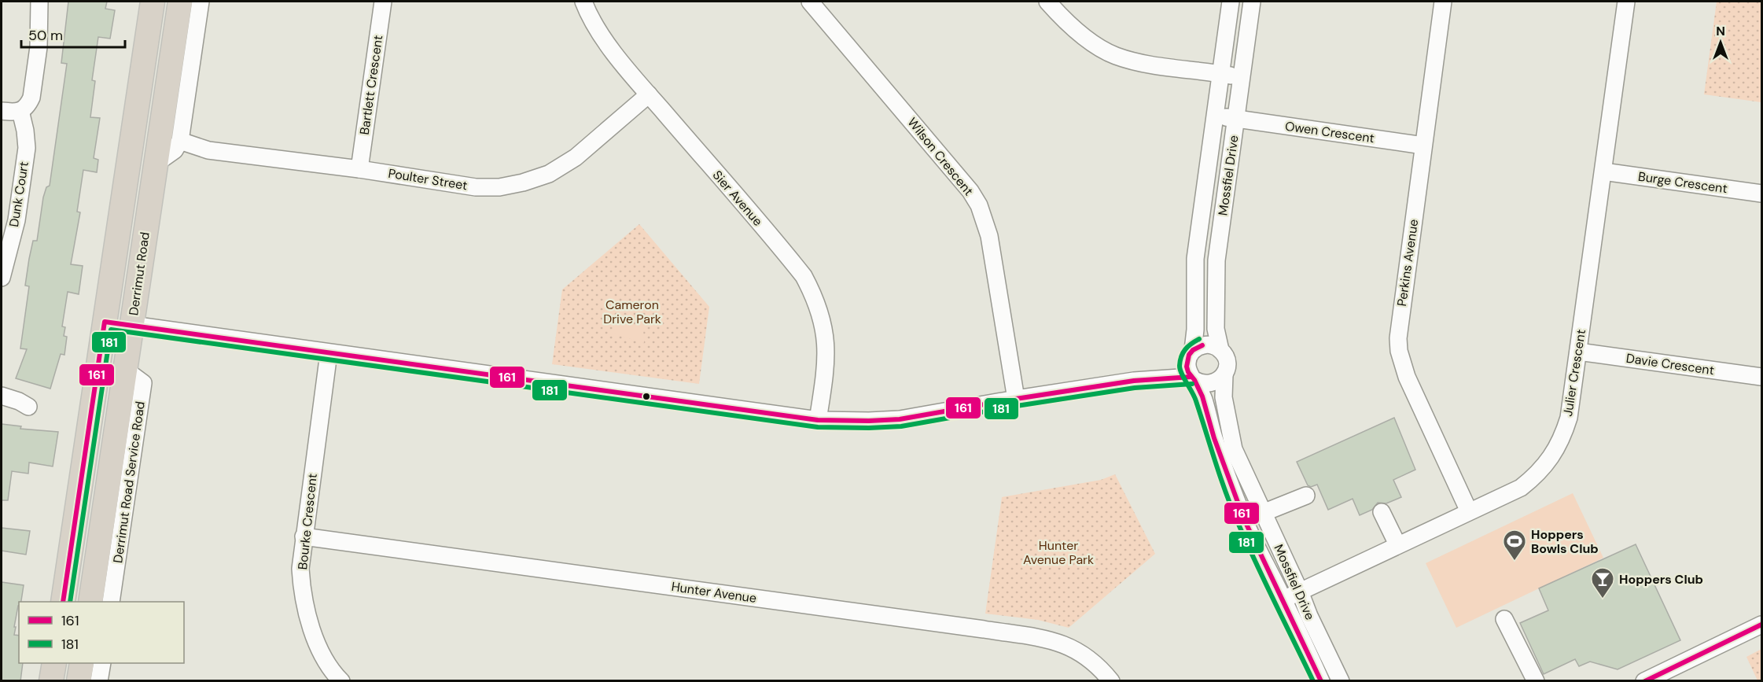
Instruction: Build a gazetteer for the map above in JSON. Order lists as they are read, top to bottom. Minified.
{"streets":{"highway":["Derrimut Road"],"street":["Bartlett Crescent","Owen Crescent","Wilson Crescent","Mossfiel Drive","Poulter Street","Burge Crescent","Dunk Court","Sier Avenue","Perkins Avenue","Davie Crescent","Julier Crescent","Derrimut Road Service Road","Bourke Crescent","Hunter Avenue"]},"crossings":[["Bartlett Crescent","Poulter Street"],["Owen Crescent","Mossfiel Drive"],["Owen Crescent","Perkins Avenue"],["Mossfiel Drive","Julier Crescent"],["Poulter Street","Sier Avenue"],["Burge Crescent","Julier Crescent"],["Perkins Avenue","Julier Crescent"],["Derrimut Road","Derrimut Road Service Road"],["Davie Crescent","Julier Crescent"],["Bourke Crescent","Hunter Avenue"]],"parks":["Cameron Drive Park","Hunter Avenue Park"],"places":{"sports":["Hoppers Bowls Club"],"bar":["Hoppers Club"]},"lines":["transit line 161","transit line 181"],"legend":["161","181"],"scale_bar":"50 m","north":"top"}
